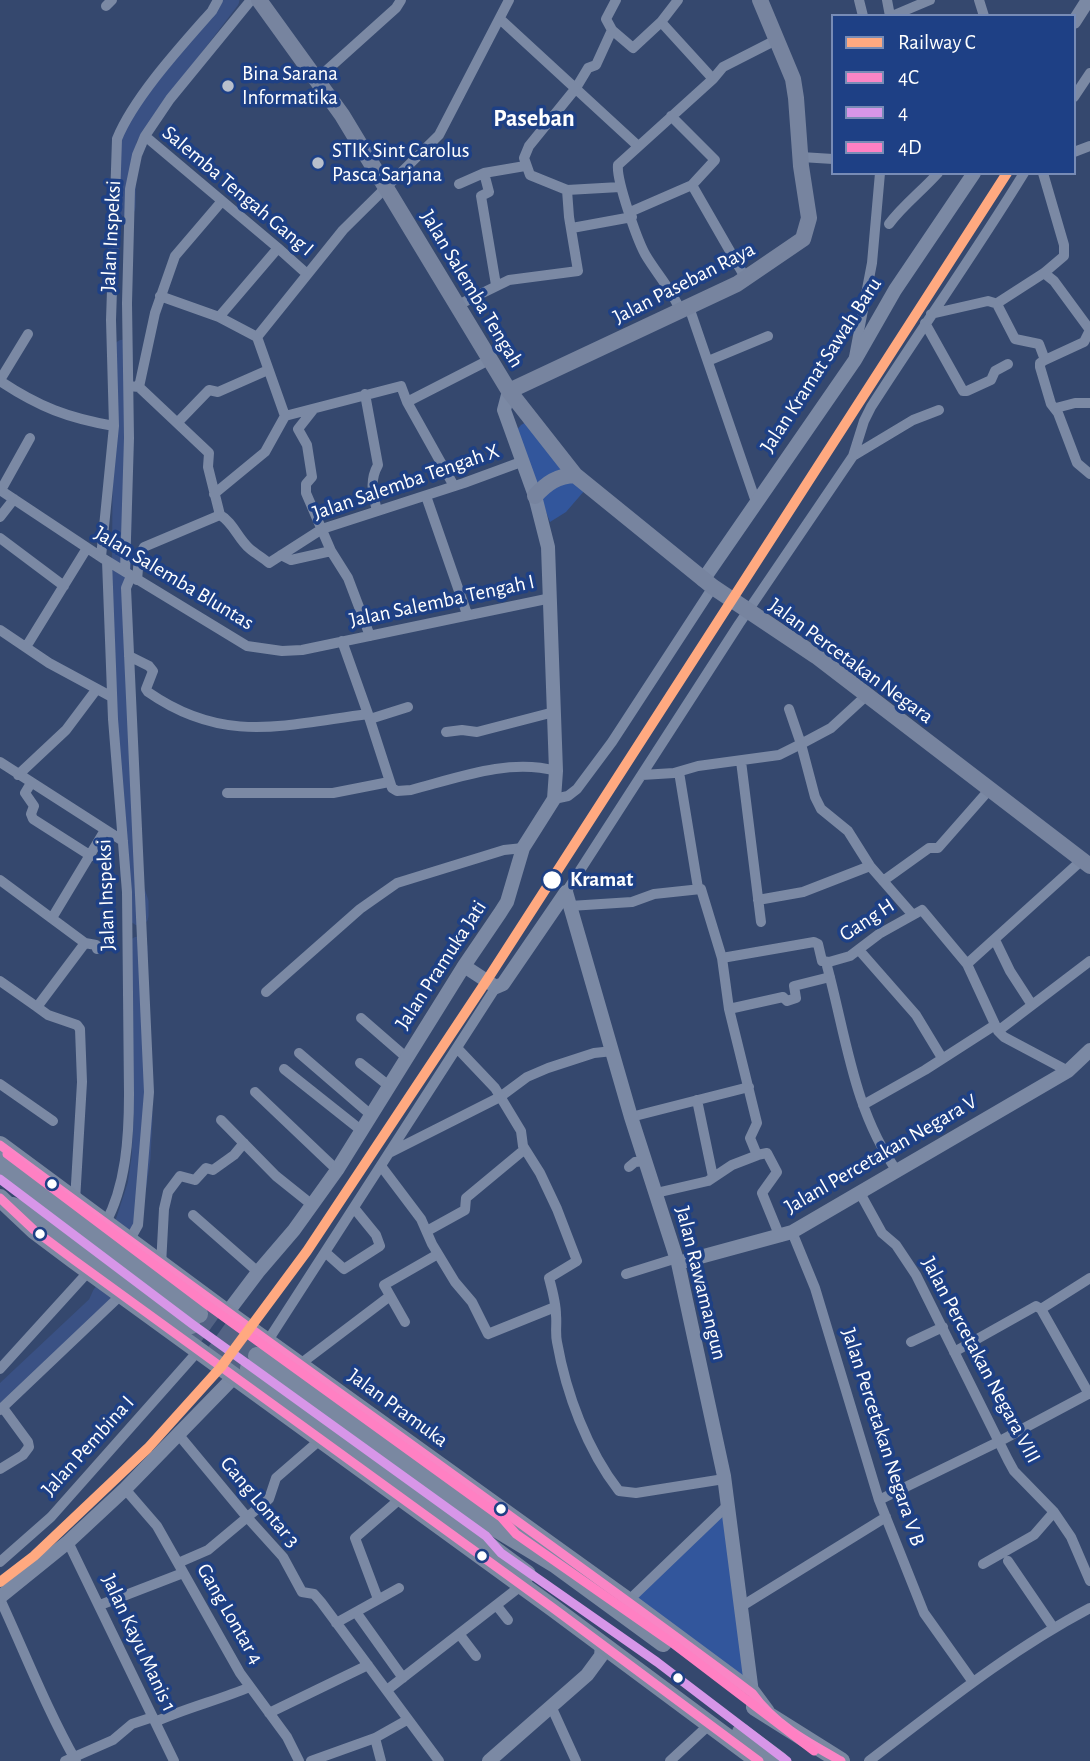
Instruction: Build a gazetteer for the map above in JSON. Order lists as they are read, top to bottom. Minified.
{"streets":{"main road":["Jalan Paseban Raya","Jalan Salemba Tengah","Jalan Percetakan Negara","Jalan Pramuka"],"street":["Salemba Tengah Gang I","Jalan Inspeksi","Jalan Kramat Sawah Baru","Jalan Salemba Tengah X","Jalan Salemba Bluntas","Jalan Salemba Tengah I","Gang H","Jalan Pramuka Jati","Jalanl Percetakan Negara V","Jalan Rawamangun","Jalan Percetakan Negara VIII","Jalan Percetakan Negara V B","Jalan Pembina I","Gang Lontar 3","Gang Lontar 4","Jalan Kayu Manis 1"]},"crossings":[["Salemba Tengah Gang I","Jalan Inspeksi"],["Jalan Inspeksi","Jalan Salemba Bluntas"],["Jalan Inspeksi","Jalan Pramuka"],["Jalan Paseban Raya","Jalan Salemba Tengah"],["Jalan Paseban Raya","Jalan Percetakan Negara"],["Jalan Paseban Raya","Jalan Pramuka Jati"],["Jalan Salemba Tengah","Jalan Percetakan Negara"],["Jalan Salemba Tengah","Jalan Pramuka Jati"],["Jalan Kramat Sawah Baru","Jalan Percetakan Negara"],["Jalan Salemba Tengah X","Jalan Pramuka Jati"],["Jalan Salemba Bluntas","Jalan Salemba Tengah I"],["Jalan Salemba Tengah I","Jalan Pramuka Jati"],["Jalan Percetakan Negara","Jalan Pramuka Jati"],["Gang H","Jalanl Percetakan Negara V"],["Jalan Pramuka Jati","Jalan Pramuka"],["Jalanl Percetakan Negara V","Jalan Rawamangun"],["Jalanl Percetakan Negara V","Jalan Percetakan Negara VIII"],["Jalanl Percetakan Negara V","Jalan Percetakan Negara V B"],["Jalan Rawamangun","Jalan Pramuka"],["Jalan Pramuka","Jalan Pembina I"]],"districts":["Paseban"],"places":["Bina Sarana Informatika","STIK Sint Carolus Pasca Sarjana","Kramat"],"lines":["rail line C","transit line 4C","transit line 4D","transit line 4"],"legend":["Railway C","4C","4","4D"]}
